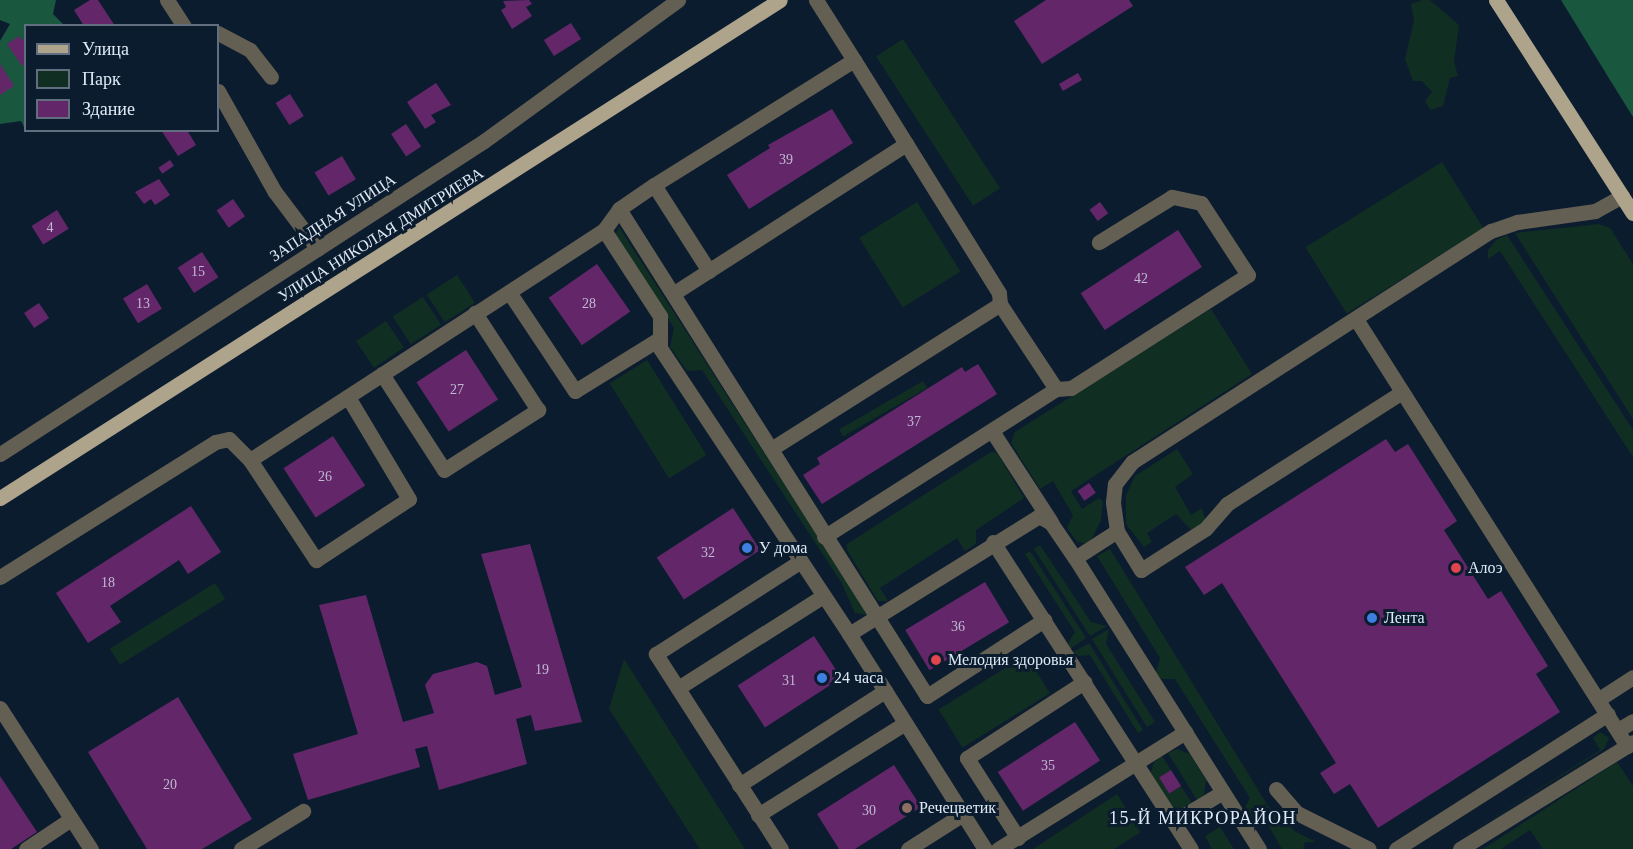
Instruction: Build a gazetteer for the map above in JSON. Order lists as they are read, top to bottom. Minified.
{"streets":{"main road":["УЛИЦА НИКОЛАЯ ДМИТРИЕВА"],"street":["ЗАПАДНАЯ УЛИЦА"]},"districts":["15-Й МИКРОРАЙОН"],"places":["У дома","Алоэ","Лента","Мелодия здоровья","24 часа","Речецветик"],"house_numbers":["39","4","15","42","13","28","27","37","26","32","18","36","19","31","35","20","30"],"legend":["Улица","Парк","Здание"]}
